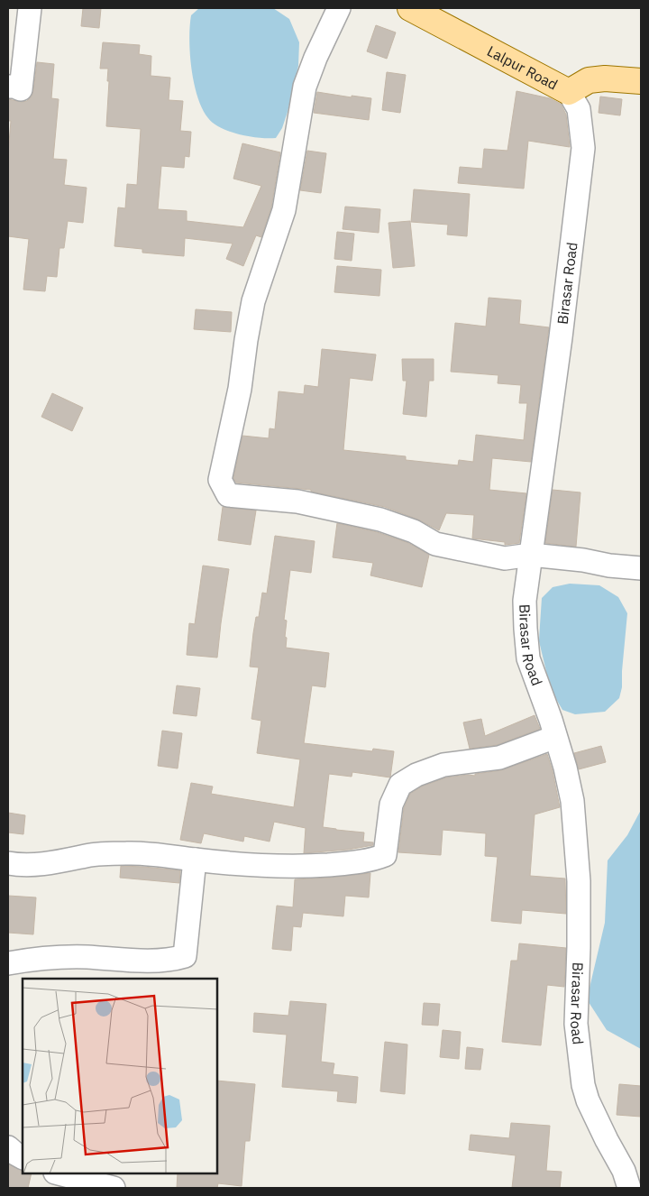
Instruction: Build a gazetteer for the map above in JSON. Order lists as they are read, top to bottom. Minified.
{"streets":{"main road":["Lalpur Road"],"street":["Birasar Road"]},"crossings":[["Lalpur Road","Birasar Road"]]}
